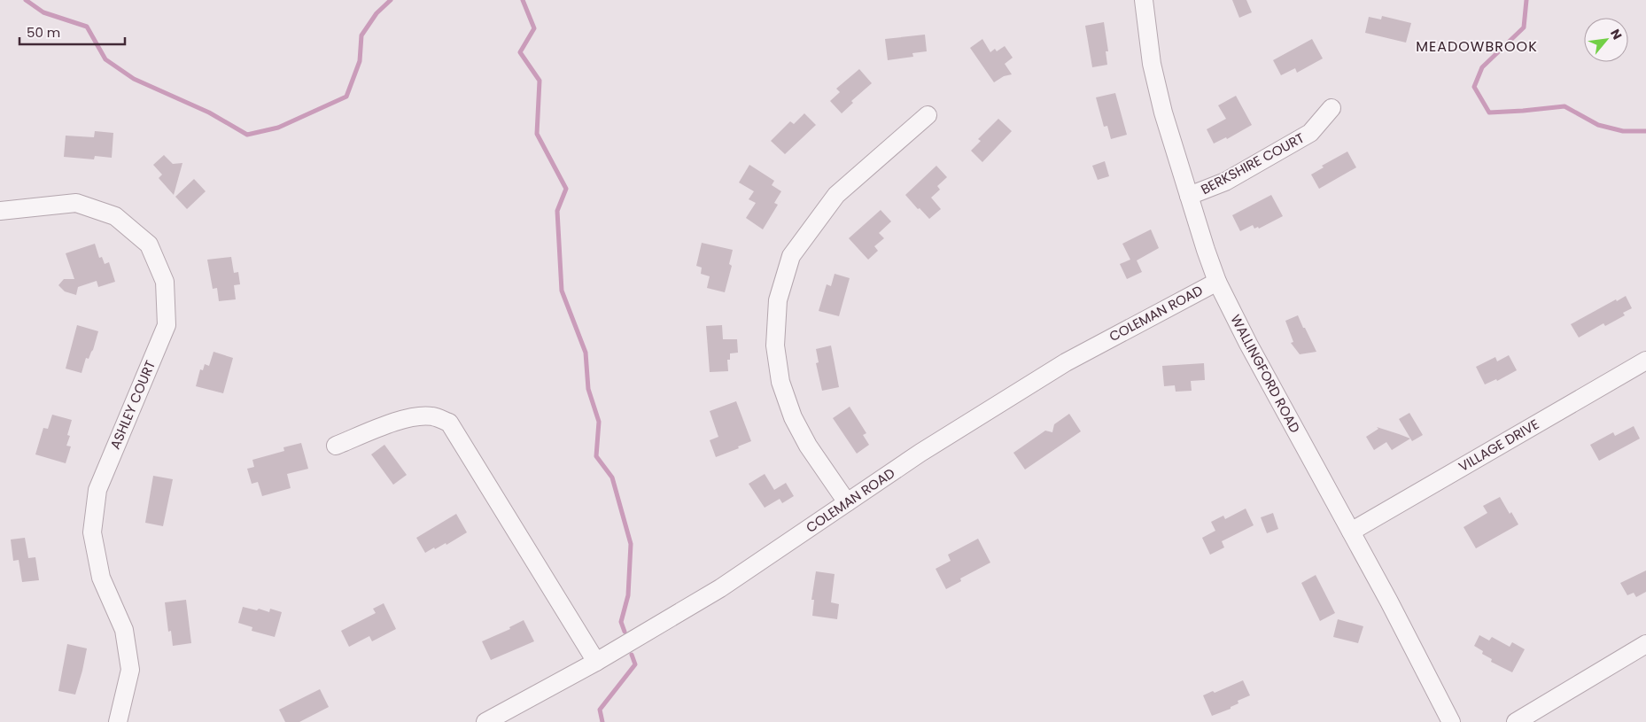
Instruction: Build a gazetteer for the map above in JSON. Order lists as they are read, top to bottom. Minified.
{"streets":{"street":["BERKSHIRE COURT","COLEMAN ROAD","WALLINGFORD ROAD","ASHLEY COURT","VILLAGE DRIVE"]},"crossings":[["BERKSHIRE COURT","WALLINGFORD ROAD"],["COLEMAN ROAD","WALLINGFORD ROAD"],["WALLINGFORD ROAD","VILLAGE DRIVE"]],"districts":["MEADOWBROOK"],"scale_bar":"50 m","north":"top right"}
